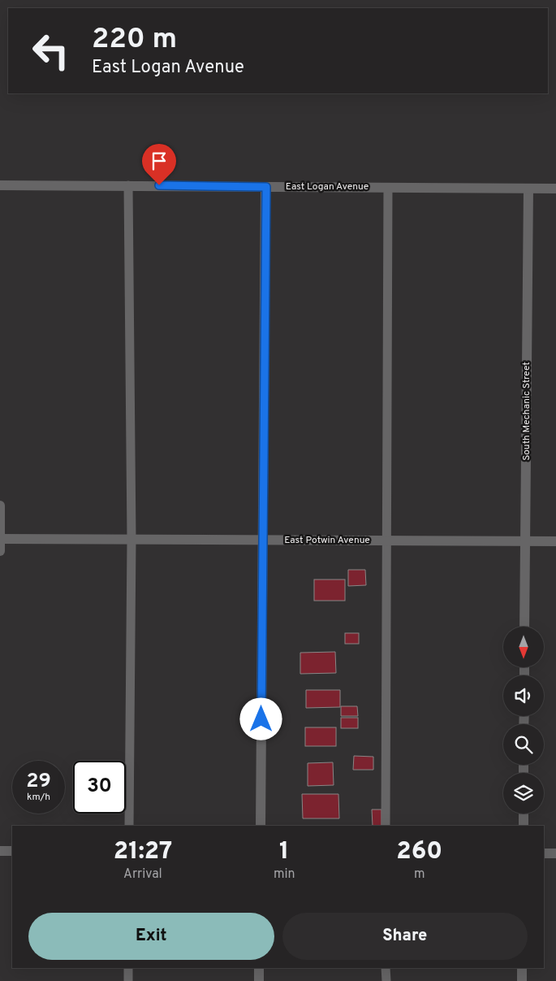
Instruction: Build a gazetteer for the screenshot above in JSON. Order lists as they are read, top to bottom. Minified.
{"streets":{"street":["East Logan Avenue","South Mechanic Street","East Potwin Avenue"]},"crossings":[["East Logan Avenue","South Mechanic Street"],["South Mechanic Street","East Potwin Avenue"]],"north":"bottom","page":{"turn":["220 m","East Logan Avenue"],"speed":"29 km/h","limit":"30","eta":["21:27","Arrival","1","min","260","m"],"buttons":["Exit","Share"]}}
